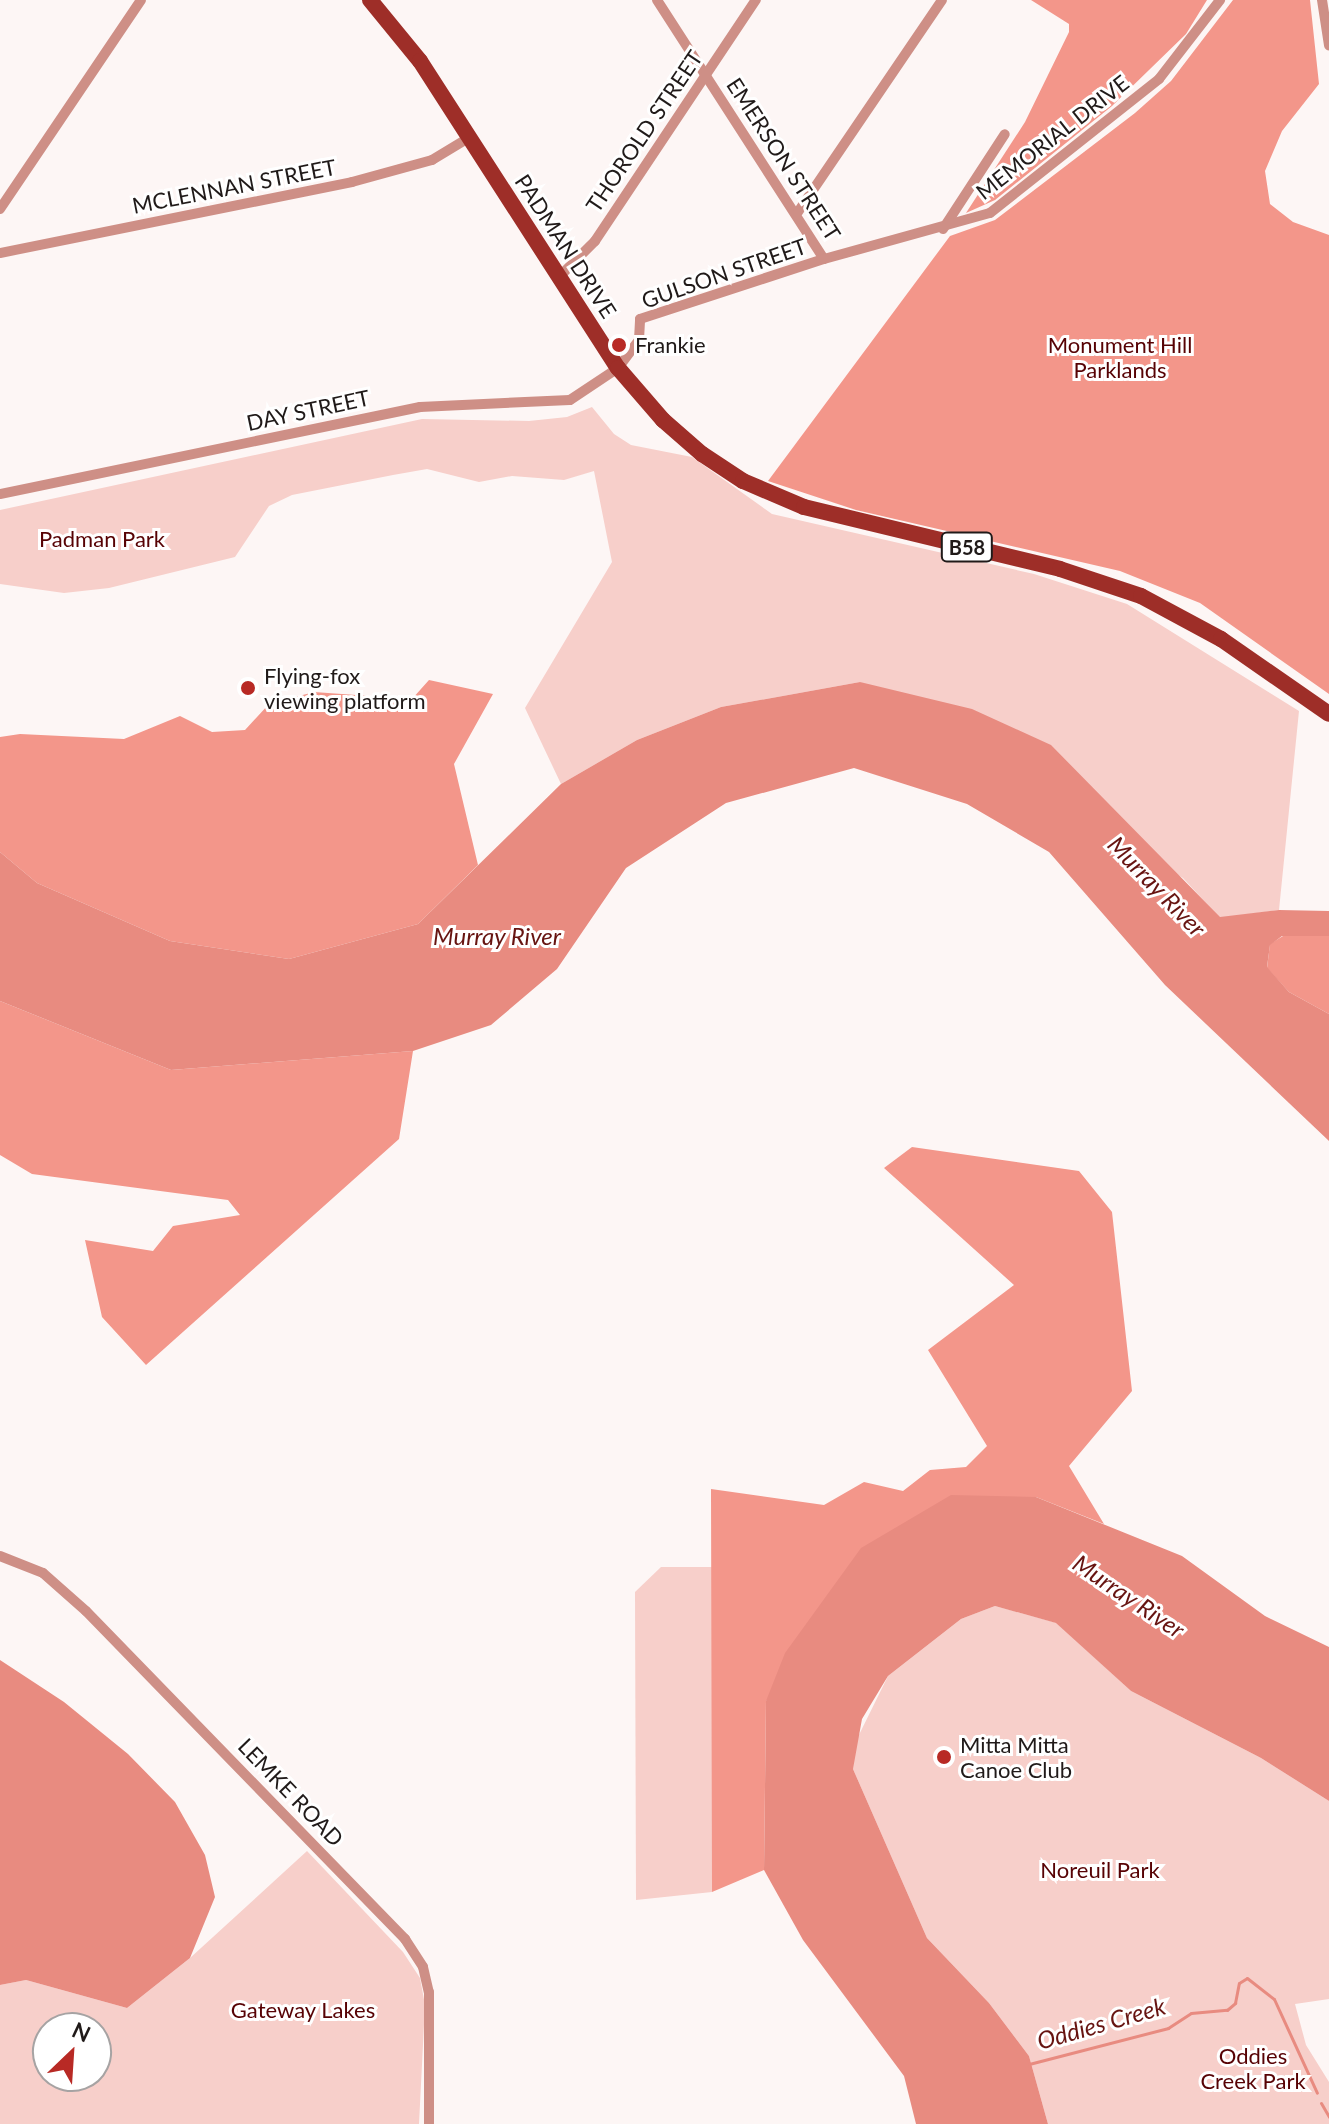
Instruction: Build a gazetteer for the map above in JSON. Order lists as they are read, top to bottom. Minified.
{"streets":{"main road":["PADMAN DRIVE","B58"],"street":["THOROLD STREET","MEMORIAL DRIVE","EMERSON STREET","MCLENNAN STREET","GULSON STREET","DAY STREET","LEMKE ROAD"]},"crossings":[["THOROLD STREET","EMERSON STREET"],["THOROLD STREET","PADMAN DRIVE"],["MEMORIAL DRIVE","EMERSON STREET"],["MEMORIAL DRIVE","GULSON STREET"],["EMERSON STREET","GULSON STREET"],["MCLENNAN STREET","PADMAN DRIVE"],["PADMAN DRIVE","GULSON STREET"],["PADMAN DRIVE","DAY STREET"],["GULSON STREET","DAY STREET"]],"water":["Murray River","Oddies Creek"],"parks":["Monument Hill Parklands","Padman Park","Noreuil Park","Gateway Lakes","Oddies Creek Park"],"places":["Frankie","Flying-fox viewing platform","Mitta Mitta Canoe Club"],"north":"top right"}
